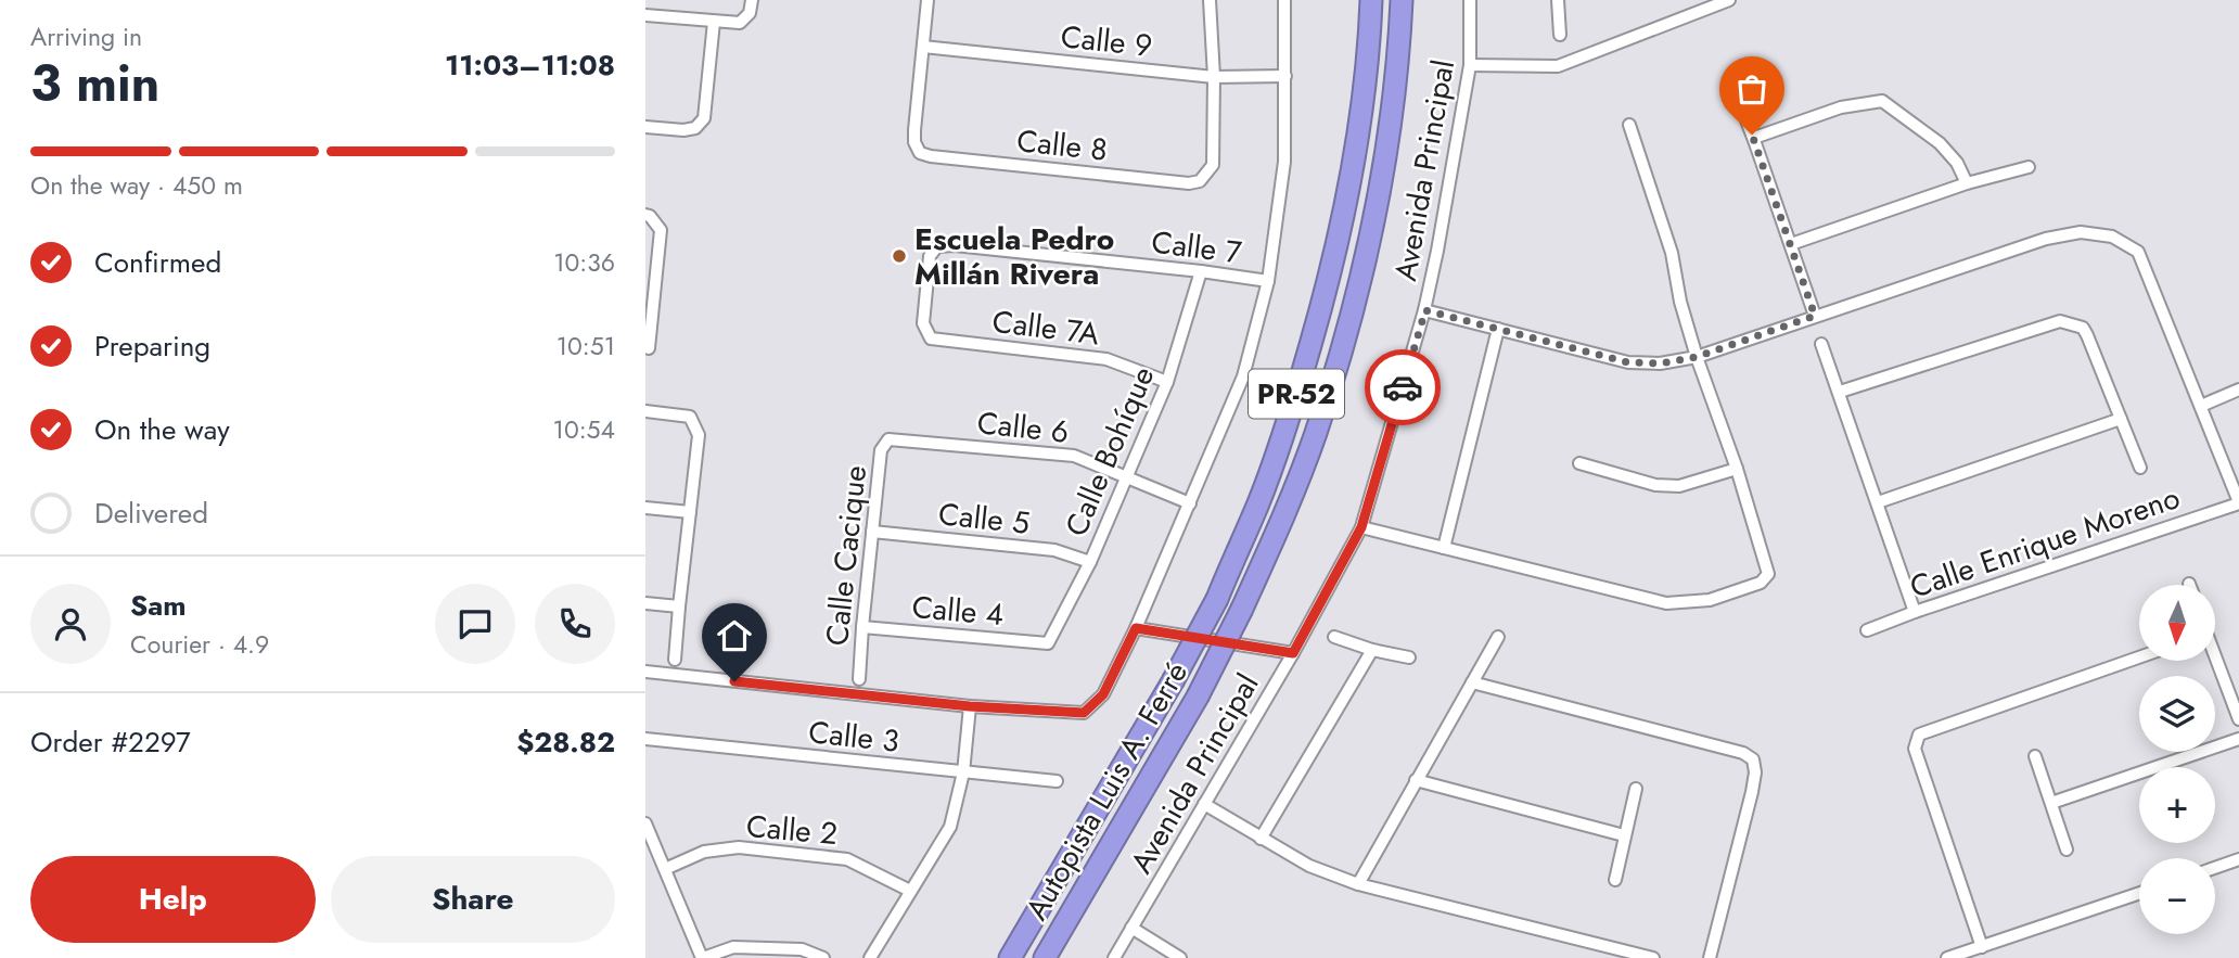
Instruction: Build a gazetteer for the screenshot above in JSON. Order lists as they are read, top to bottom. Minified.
{"streets":{"highway":["PR-52","Autopista Luis A. Ferré"],"street":["Calle 9","Calle 8","Avenida Principal","Calle 7","Calle 7A","Calle 6","Calle Bohíque","Calle 5","Calle Enrique Moreno","Calle Cacique","Calle 4","Calle 3","Calle 2"]},"crossings":[["Calle 9","Calle 8"],["Calle 7","Calle 7A"],["Calle 7","Calle Bohíque"],["Calle 7A","Calle Bohíque"],["Calle 6","Calle Bohíque"],["Calle 6","Calle Cacique"],["Calle Bohíque","Calle 5"],["Calle Bohíque","Calle 4"],["Calle 5","Calle Cacique"],["Calle Cacique","Calle 4"]],"places":["Escuela Pedro Millán Rivera"],"north":"bottom","page":{"heading":["3 min","Arriving in","11:03–11:08"],"panel":["Sam","Courier · 4.9","Order #2297","$28.82"],"bar":"On the way · 450 m","list":[["Confirmed","10:36"],["Preparing","10:51"],["On the way","10:54"],"Delivered"],"map_buttons":["+","−"],"buttons":["Help","Share"]}}
